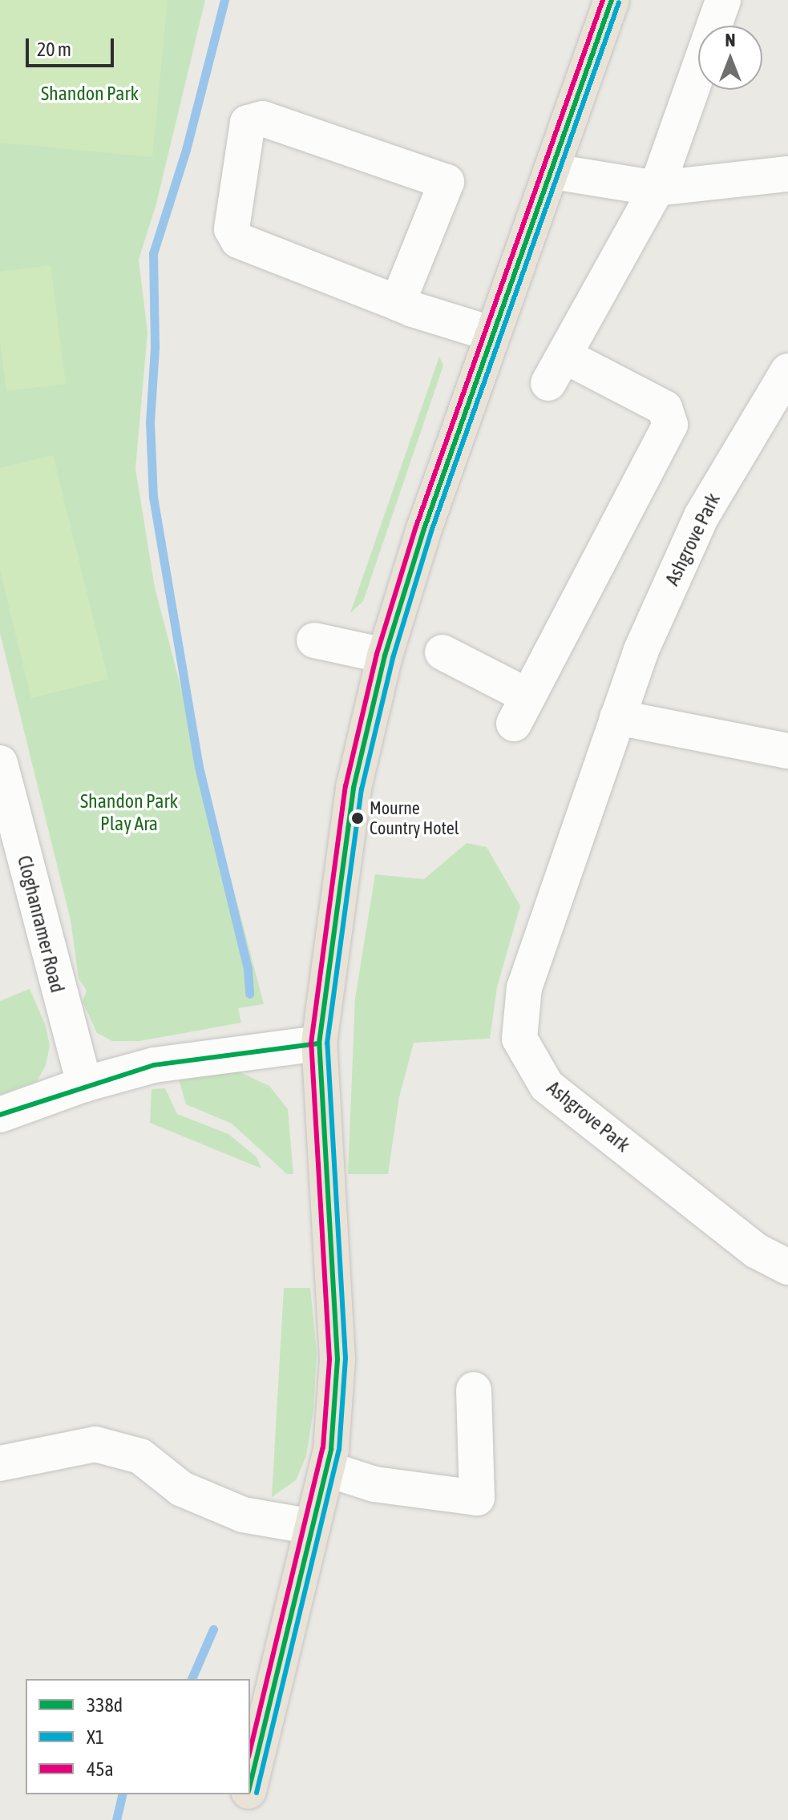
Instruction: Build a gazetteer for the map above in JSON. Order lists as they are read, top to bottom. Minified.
{"streets":{"street":["Ashgrove Park","Cloghanramer Road"]},"parks":["Shandon Park","Shandon Park Play Ara"],"places":["Mourne Country Hotel"],"lines":["transit line 338d","transit line 45a","transit line X1"],"legend":["338d","X1","45a"],"scale_bar":"20 m","north":"top"}
